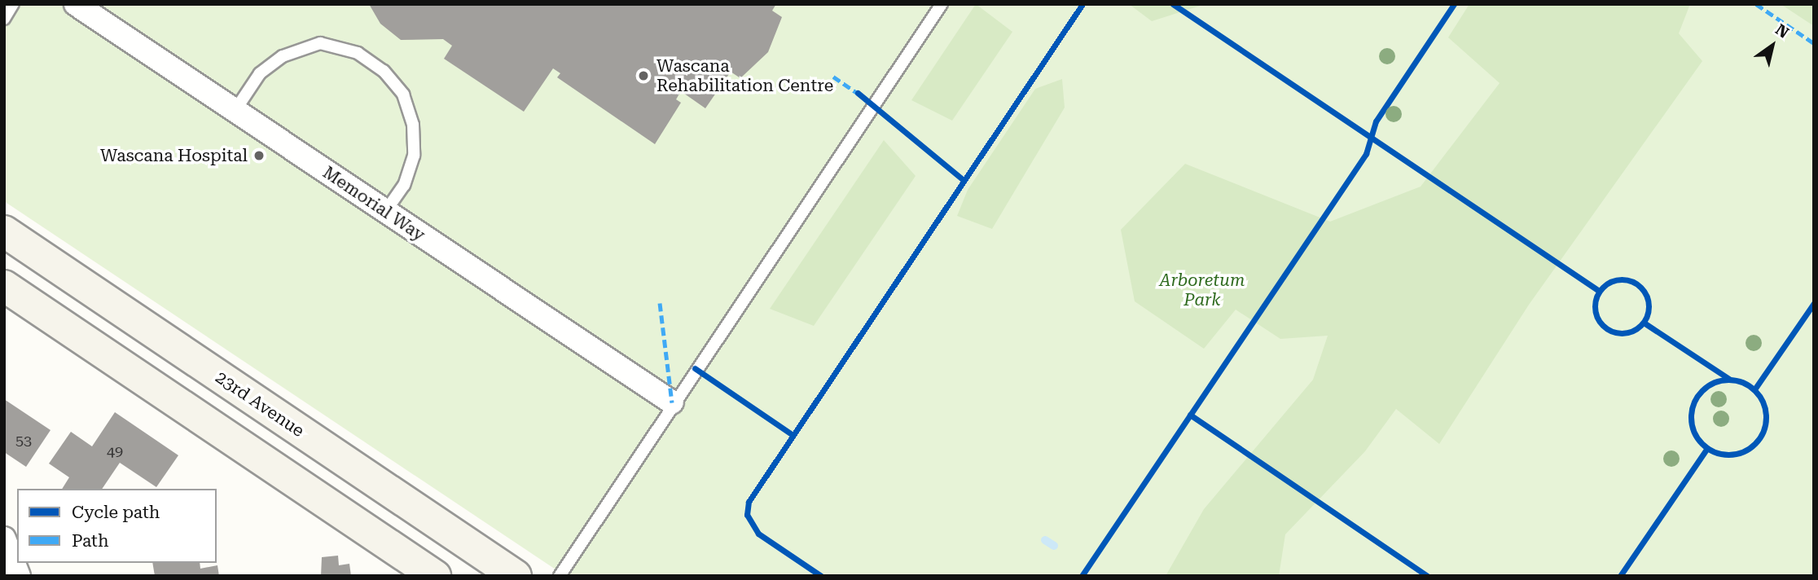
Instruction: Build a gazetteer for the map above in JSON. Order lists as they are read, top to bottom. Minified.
{"streets":{"main road":["23rd Avenue"],"street":["Memorial Way"]},"parks":["Arboretum Park"],"places":["Wascana Rehabilitation Centre","Wascana Hospital"],"house_numbers":["53","49"],"legend":["Cycle path","Path"],"north":"top right"}
